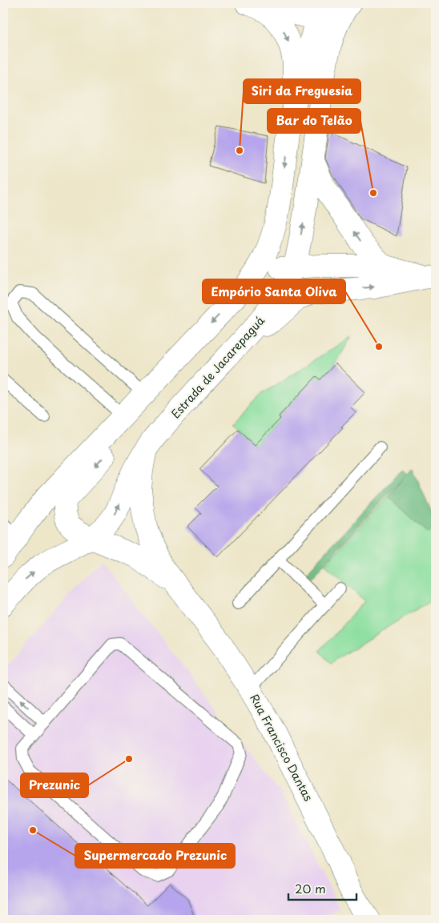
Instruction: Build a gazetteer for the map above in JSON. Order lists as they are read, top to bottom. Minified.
{"streets":{"main road":["Estrada de Jacarepaguá","Rua Francisco Dantas"]},"crossings":[["Estrada de Jacarepaguá","Rua Francisco Dantas"]],"places":["Siri da Freguesia","Bar do Telão","Empório Santa Oliva","Prezunic","Supermercado Prezunic"],"scale_bar":"20 m"}
